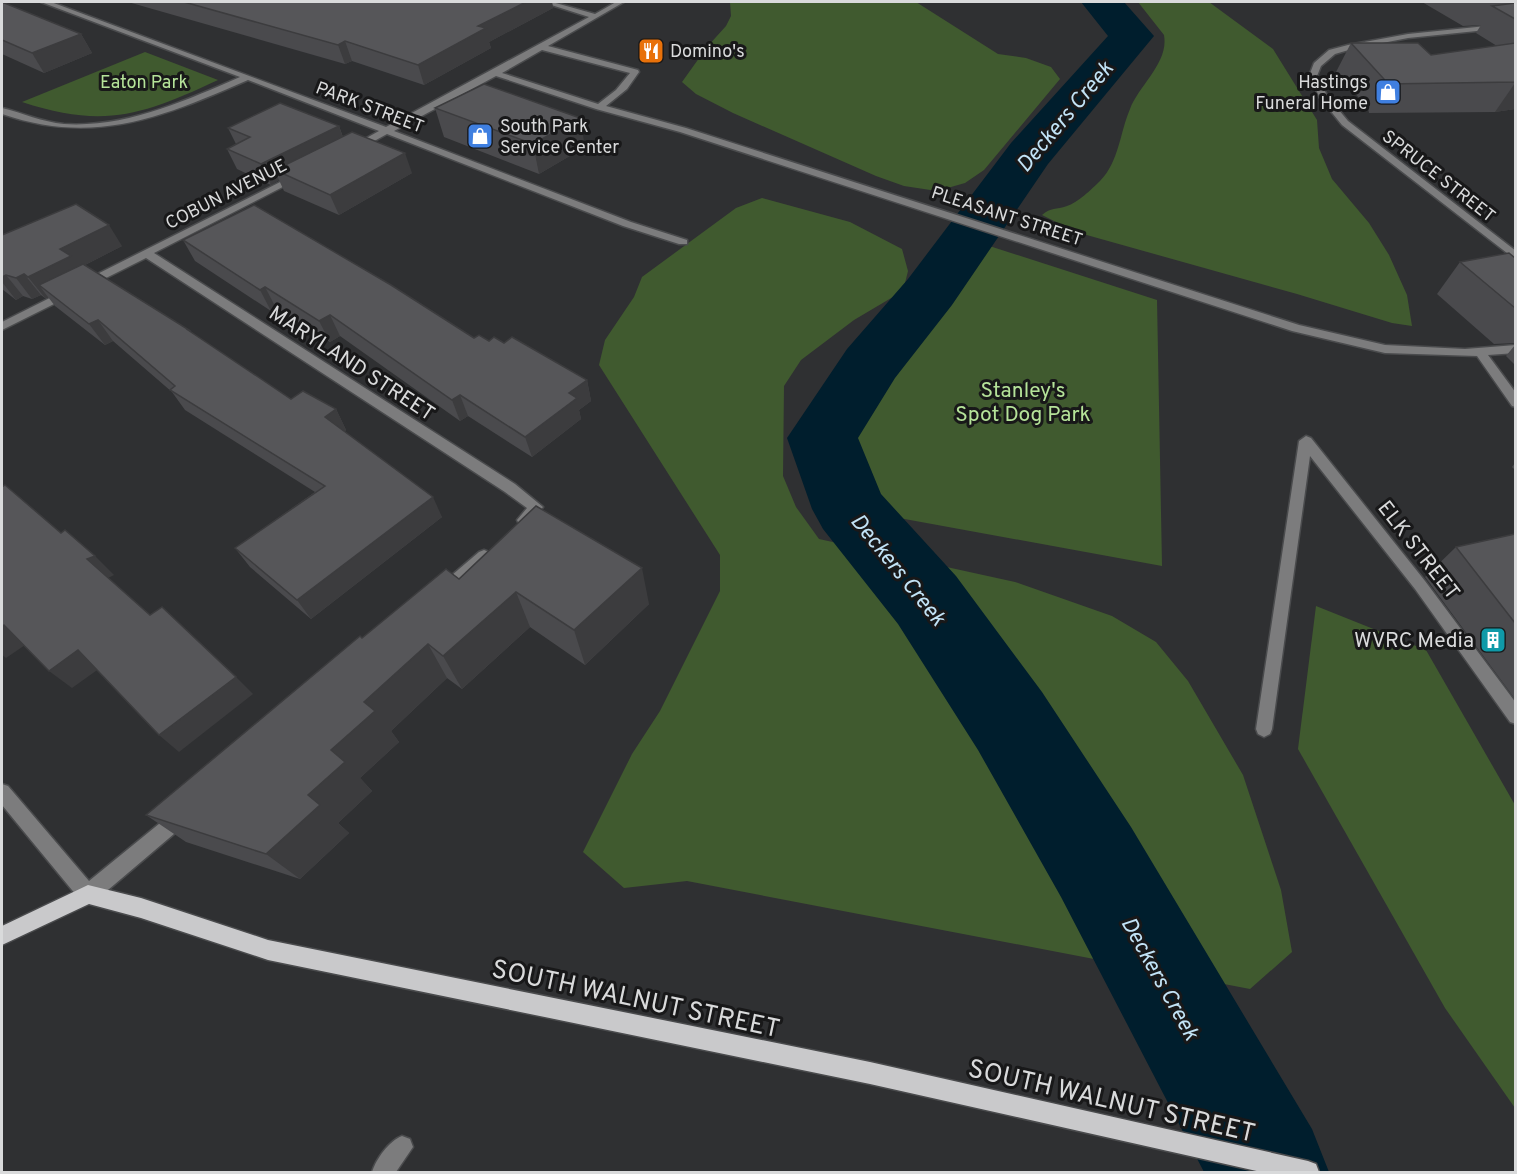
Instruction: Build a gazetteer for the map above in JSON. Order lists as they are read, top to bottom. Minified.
{"streets":{"main road":["SOUTH WALNUT STREET"],"street":["PARK STREET","SPRUCE STREET","COBUN AVENUE","PLEASANT STREET","MARYLAND STREET","ELK STREET"]},"crossings":[["COBUN AVENUE","MARYLAND STREET"]],"water":["Deckers Creek"],"parks":["Eaton Park","Stanley's Spot Dog Park"],"places":{"restaurant":["Domino's"],"shop":["Hastings Funeral Home","South Park Service Center"],"building":["WVRC Media"]}}
